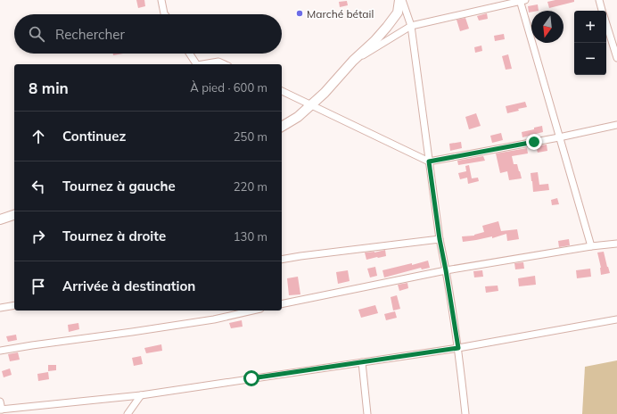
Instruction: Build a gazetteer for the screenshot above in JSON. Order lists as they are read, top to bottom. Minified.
{"places":["Marché bétail"],"north":"bottom","page":{"map_buttons":["+","−"],"search":"Rechercher","heading":["8 min","À pied · 600 m"],"list":[["Continuez","250 m"],["Tournez à gauche","220 m"],["Tournez à droite","130 m"],"Arrivée à destination"]}}
